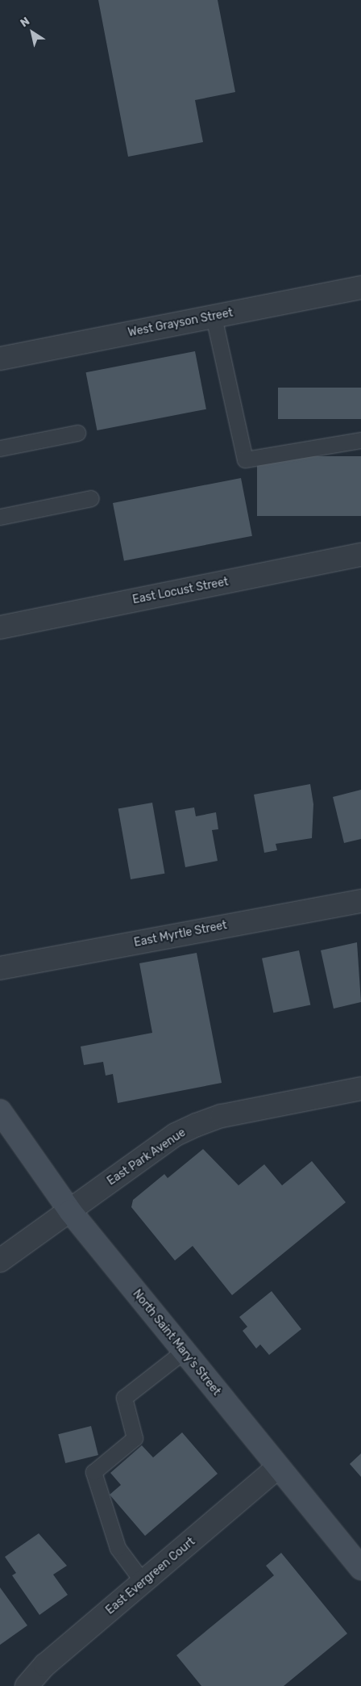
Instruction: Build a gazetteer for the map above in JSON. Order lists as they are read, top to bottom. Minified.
{"streets":{"main road":["North Saint Mary's Street"],"street":["West Grayson Street","East Locust Street","East Myrtle Street","East Park Avenue","East Evergreen Court"]},"crossings":[["East Park Avenue","North Saint Mary's Street"],["North Saint Mary's Street","East Evergreen Court"]],"north":"top left"}
